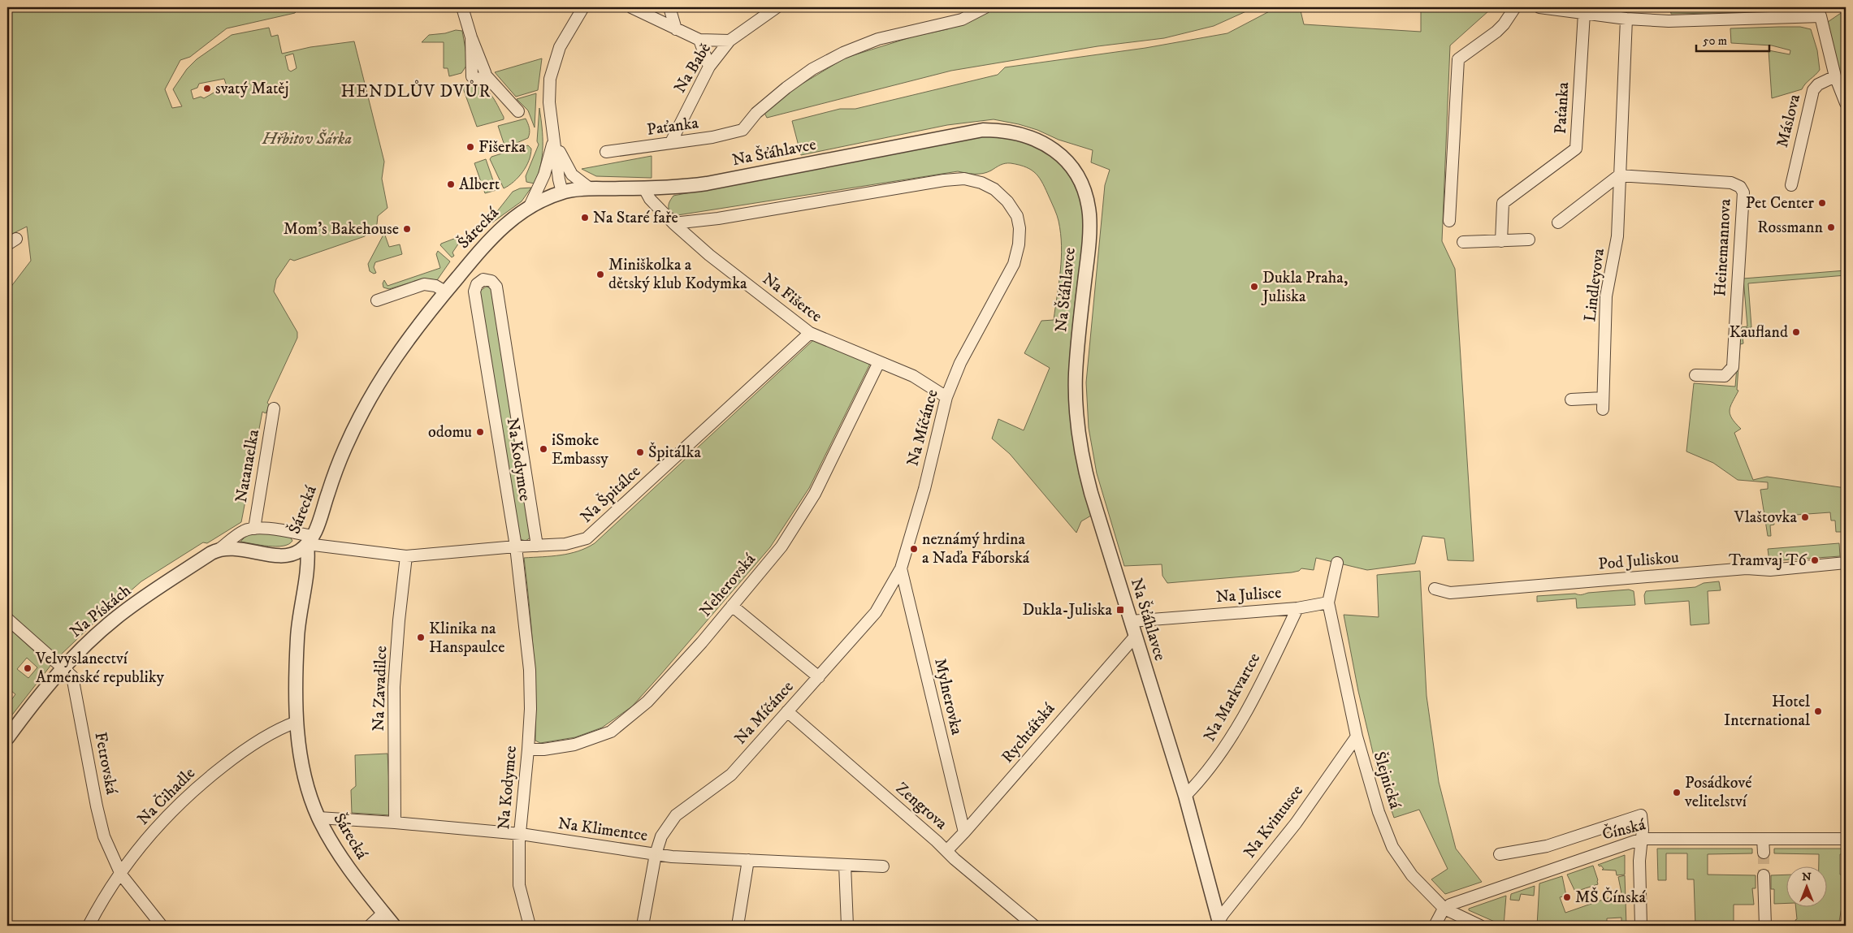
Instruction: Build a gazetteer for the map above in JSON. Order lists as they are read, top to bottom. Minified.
{"streets":{"street":["Na Babě","Paťanka","Máslova","Na Šťáhlavce","Šárecká","Heinemannova","Lindleyova","Na Fišerce","Na Míčánce","Na Kodymce","Natanaelka","Na Špitálce","Pod Juliskou","Neherovská","Na Julisce","Na Pískách","Na Zavadilce","Mylnerovka","Na Markvartce","Rychtářská","Fetrovská","Šlejnická","Na Čihadle","Zengrova","Na Kvintusce","Na Klimentce","Čínská"]},"crossings":[["Na Babě","Paťanka"],["Na Šťáhlavce","Šárecká"],["Na Šťáhlavce","Na Fišerce"],["Na Šťáhlavce","Na Julisce"],["Na Šťáhlavce","Na Markvartce"],["Na Šťáhlavce","Rychtářská"],["Na Šťáhlavce","Na Kvintusce"],["Šárecká","Na Špitálce"],["Šárecká","Na Pískách"],["Šárecká","Na Čihadle"],["Šárecká","Na Klimentce"],["Heinemannova","Lindleyova"],["Na Fišerce","Na Míčánce"],["Na Fišerce","Na Špitálce"],["Na Fišerce","Neherovská"],["Na Míčánce","Mylnerovka"],["Na Míčánce","Zengrova"],["Na Míčánce","Na Klimentce"],["Na Kodymce","Na Špitálce"],["Na Kodymce","Neherovská"],["Na Kodymce","Na Klimentce"],["Natanaelka","Na Pískách"],["Na Špitálce","Na Pískách"],["Na Špitálce","Na Zavadilce"],["Na Julisce","Na Markvartce"],["Na Julisce","Šlejnická"],["Na Pískách","Fetrovská"],["Na Zavadilce","Na Klimentce"],["Mylnerovka","Rychtářská"],["Rychtářská","Zengrova"],["Fetrovská","Na Čihadle"],["Šlejnická","Na Kvintusce"],["Šlejnická","Čínská"]],"districts":["HENDLŮV DVŮR"],"parks":["Hřbitov Šárka"],"places":{"other":["svatý Matěj","Fišerka","Albert","Pet Center","Na Staré faře","Rossmann","Mom’s Bakehouse","Miniškolka a dětský klub Kodymka","Dukla Praha, Juliska","Kaufland","odomu","iSmoke Embassy","Špitálka","Vlaštovka","neznámý hrdina a Naďa Fáborská","Tramvaj T6","Klinika na Hanspaulce","Velvyslanectví Arménské republiky","Hotel International","Posádkové velitelství","MŠ Čínská"],"transit":["Dukla-Juliska"]},"scale_bar":"50 m","north":"top"}
